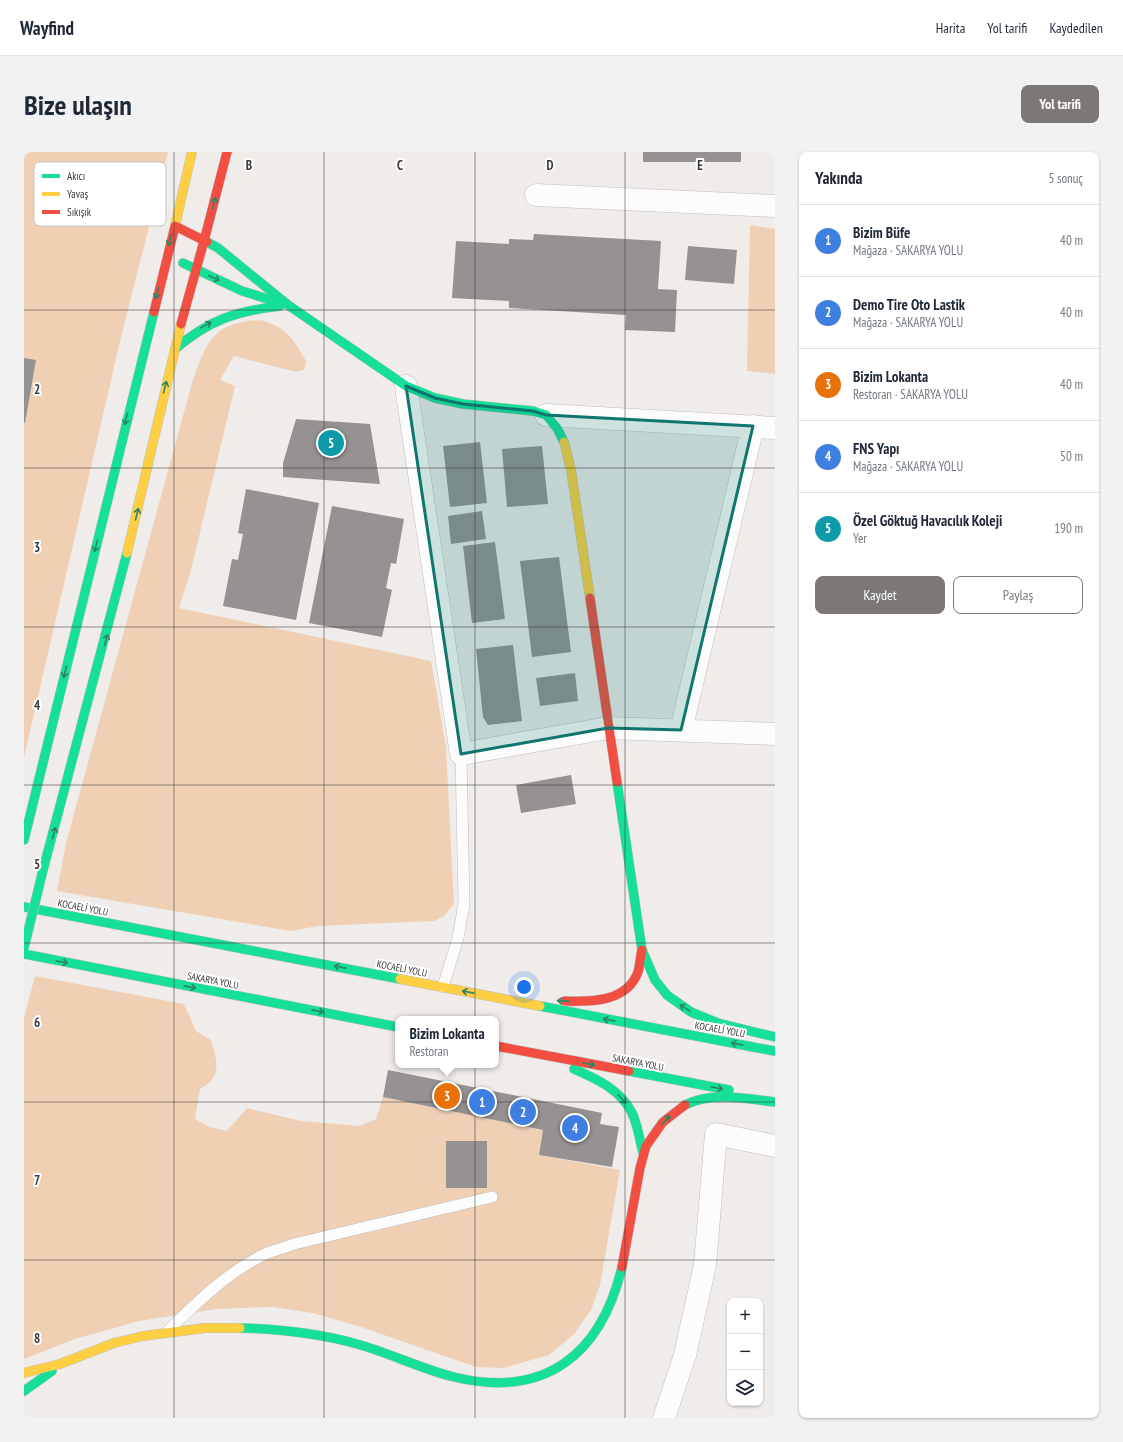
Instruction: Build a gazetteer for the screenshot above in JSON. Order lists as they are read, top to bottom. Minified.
{"streets":{"main road":["KOCAELİ YOLU","SAKARYA YOLU"]},"one_way":["KOCAELİ YOLU","SAKARYA YOLU"],"legend":["Akıcı","Yavaş","Sıkışık"],"page":{"header":"Wayfind","nav":["Harita","Yol tarifi","Kaydedilen"],"buttons":["Yol tarifi",["Kaydet","Paylaş"]],"title":"Bize ulaşın","heading":["Yakında","5 sonuç"],"list":[{"mark":"1","name":"Bizim Büfe","note":"Mağaza · SAKARYA YOLU","value":"40 m"},{"mark":"2","name":"Demo Tire Oto Lastik","note":"Mağaza · SAKARYA YOLU","value":"40 m"},{"mark":"3","name":"Bizim Lokanta","note":"Restoran · SAKARYA YOLU","value":"40 m"},{"mark":"4","name":"FNS Yapı","note":"Mağaza · SAKARYA YOLU","value":"50 m"},{"mark":"5","name":"Özel Göktuğ Havacılık Koleji","note":"Yer","value":"190 m"}],"pins":["5","3","1","2","4"],"popup":["Bizim Lokanta","Restoran"],"map_buttons":["+","−"]},"grid":{"columns":["B","C","D","E"],"rows":["2","3","4","5","6","7","8"]}}
